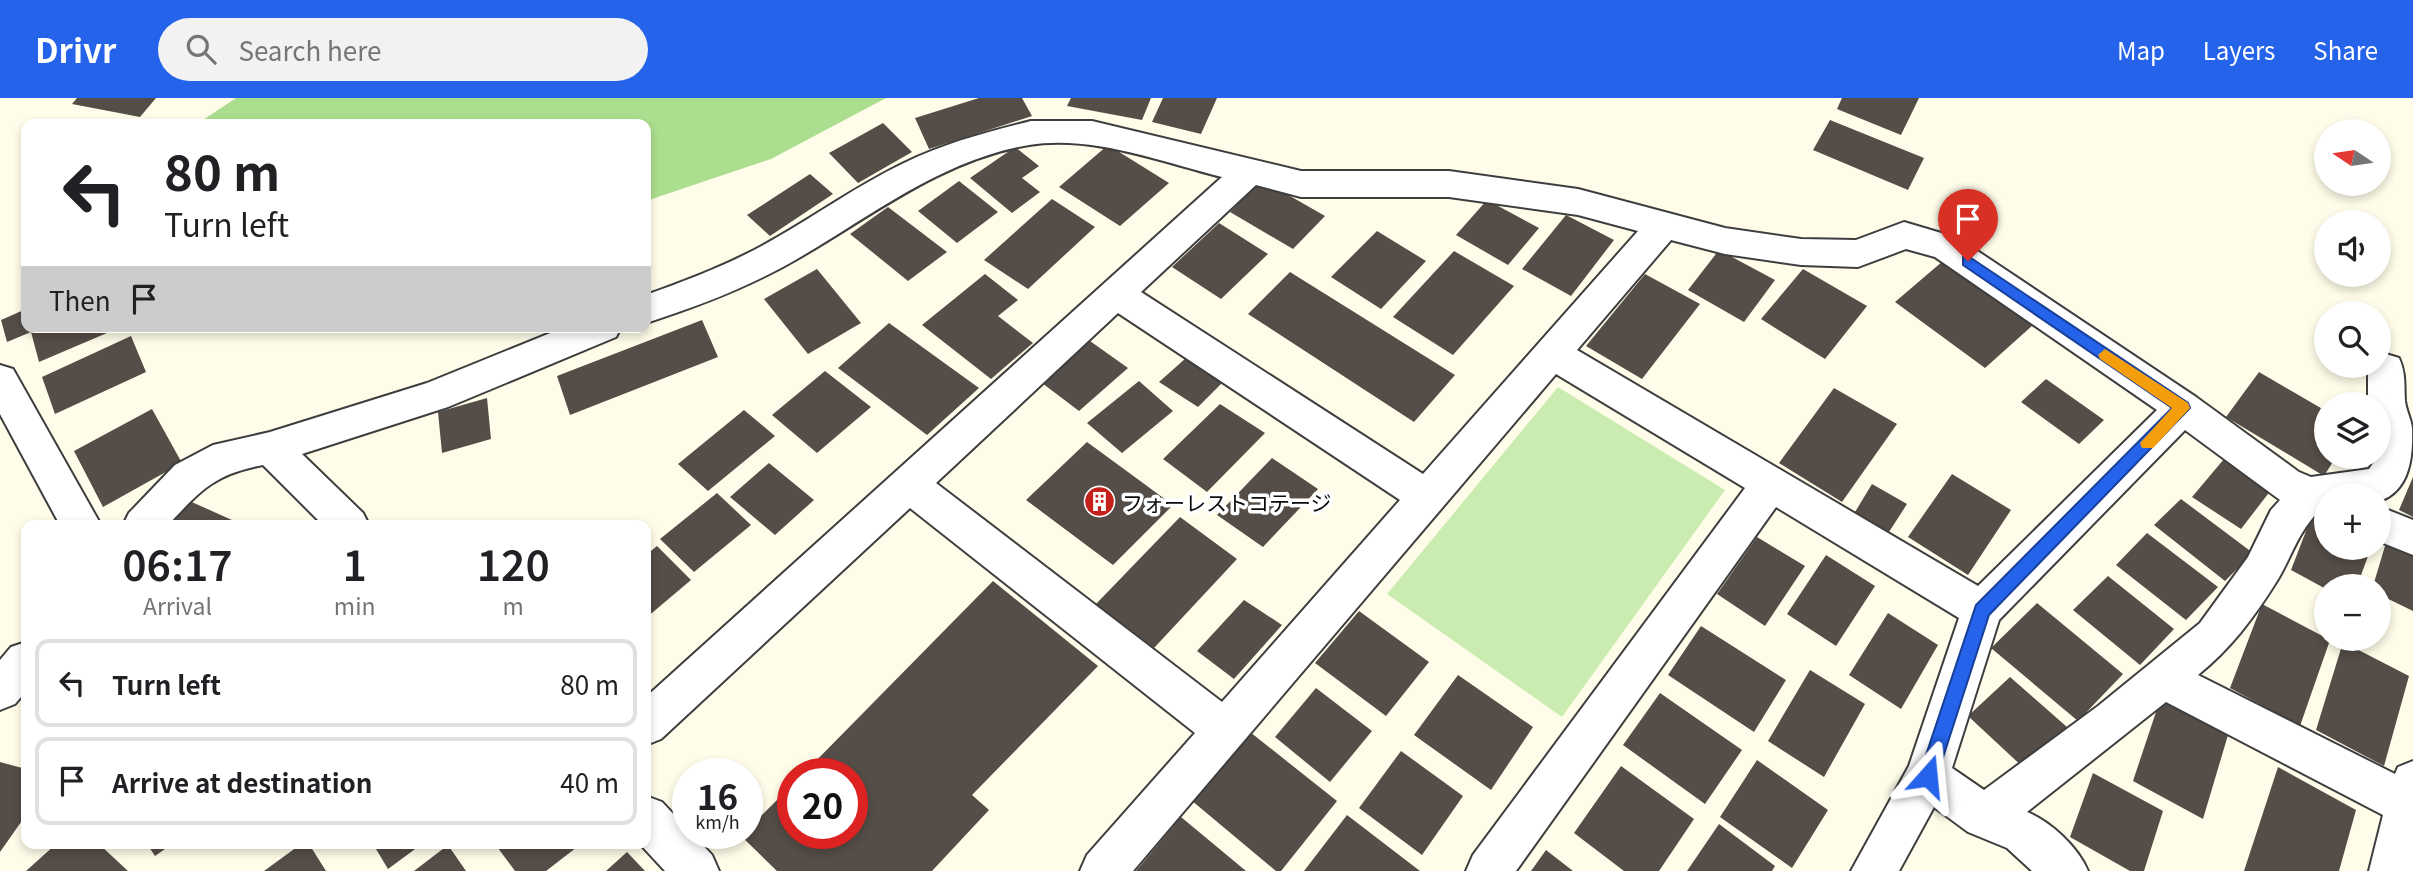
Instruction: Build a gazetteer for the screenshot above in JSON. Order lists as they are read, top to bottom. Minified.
{"places":{"building":["フォーレストコテージ"]},"north":"left","page":{"header":"Drivr","search":"Search here","nav":["Map","Layers","Share"],"map_buttons":["+","−"],"turn":["80 m","Turn left"],"then":"Then","eta":["06:17","Arrival","1","min","120","m"],"list":[{"name":"Turn left","value":"80 m"},{"name":"Arrive at destination","value":"40 m"}],"speed":"16 km/h","limit":"20"}}
